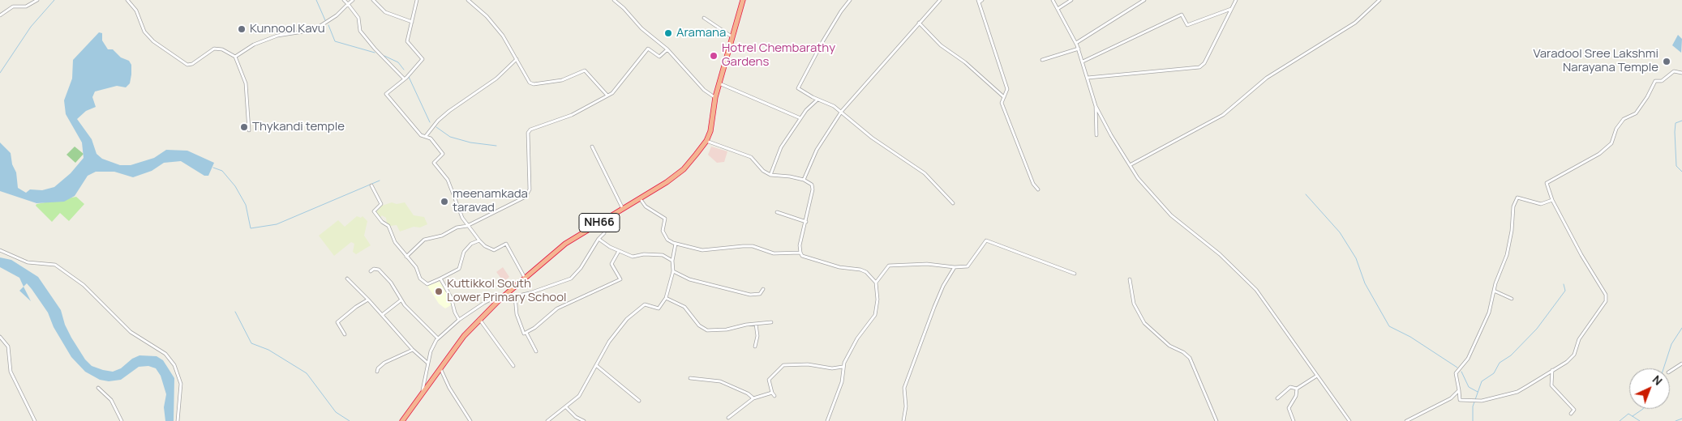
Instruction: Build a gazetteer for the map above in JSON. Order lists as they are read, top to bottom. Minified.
{"streets":{"highway":["NH66"]},"places":["Kunnool Kavu","Aramana","Hotrel Chembarathy Gardens","Varadool Sree Lakshmi Narayana Temple","Thykandi temple","meenamkada taravad","Kuttikkol South Lower Primary School"],"north":"top right"}
